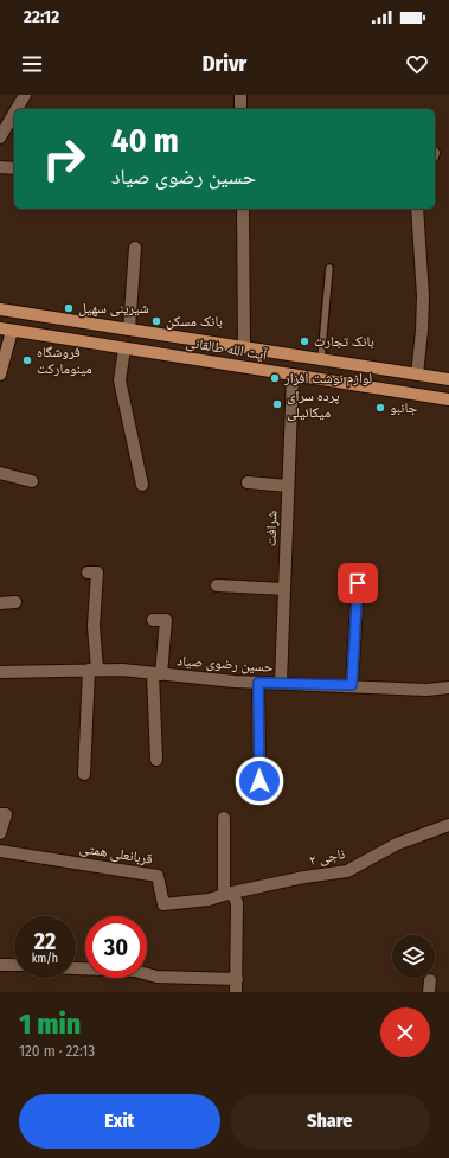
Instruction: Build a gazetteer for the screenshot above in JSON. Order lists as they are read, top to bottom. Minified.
{"streets":{"main road":["آیت الله طالقانی"],"street":["شرافت","حسین رضوی صیاد","قربانعلی همتی","ناجی ۲"]},"crossings":[["آیت الله طالقانی","شرافت"],["شرافت","حسین رضوی صیاد"],["قربانعلی همتی","ناجی ۲"]],"places":["شیرینی سهیل","بانک مسکن","بانک تجارت","فروشگاه مینومارکت","لوازم نوشت افزار","پرده سرای میکائیلی","جانبو"],"page":{"status":"22:12","header":"Drivr","turn":["40 m","حسین رضوی صیاد"],"speed":"22 km/h","limit":"30","heading":["1 min","120 m · 22:13"],"buttons":["Exit","Share"]}}
